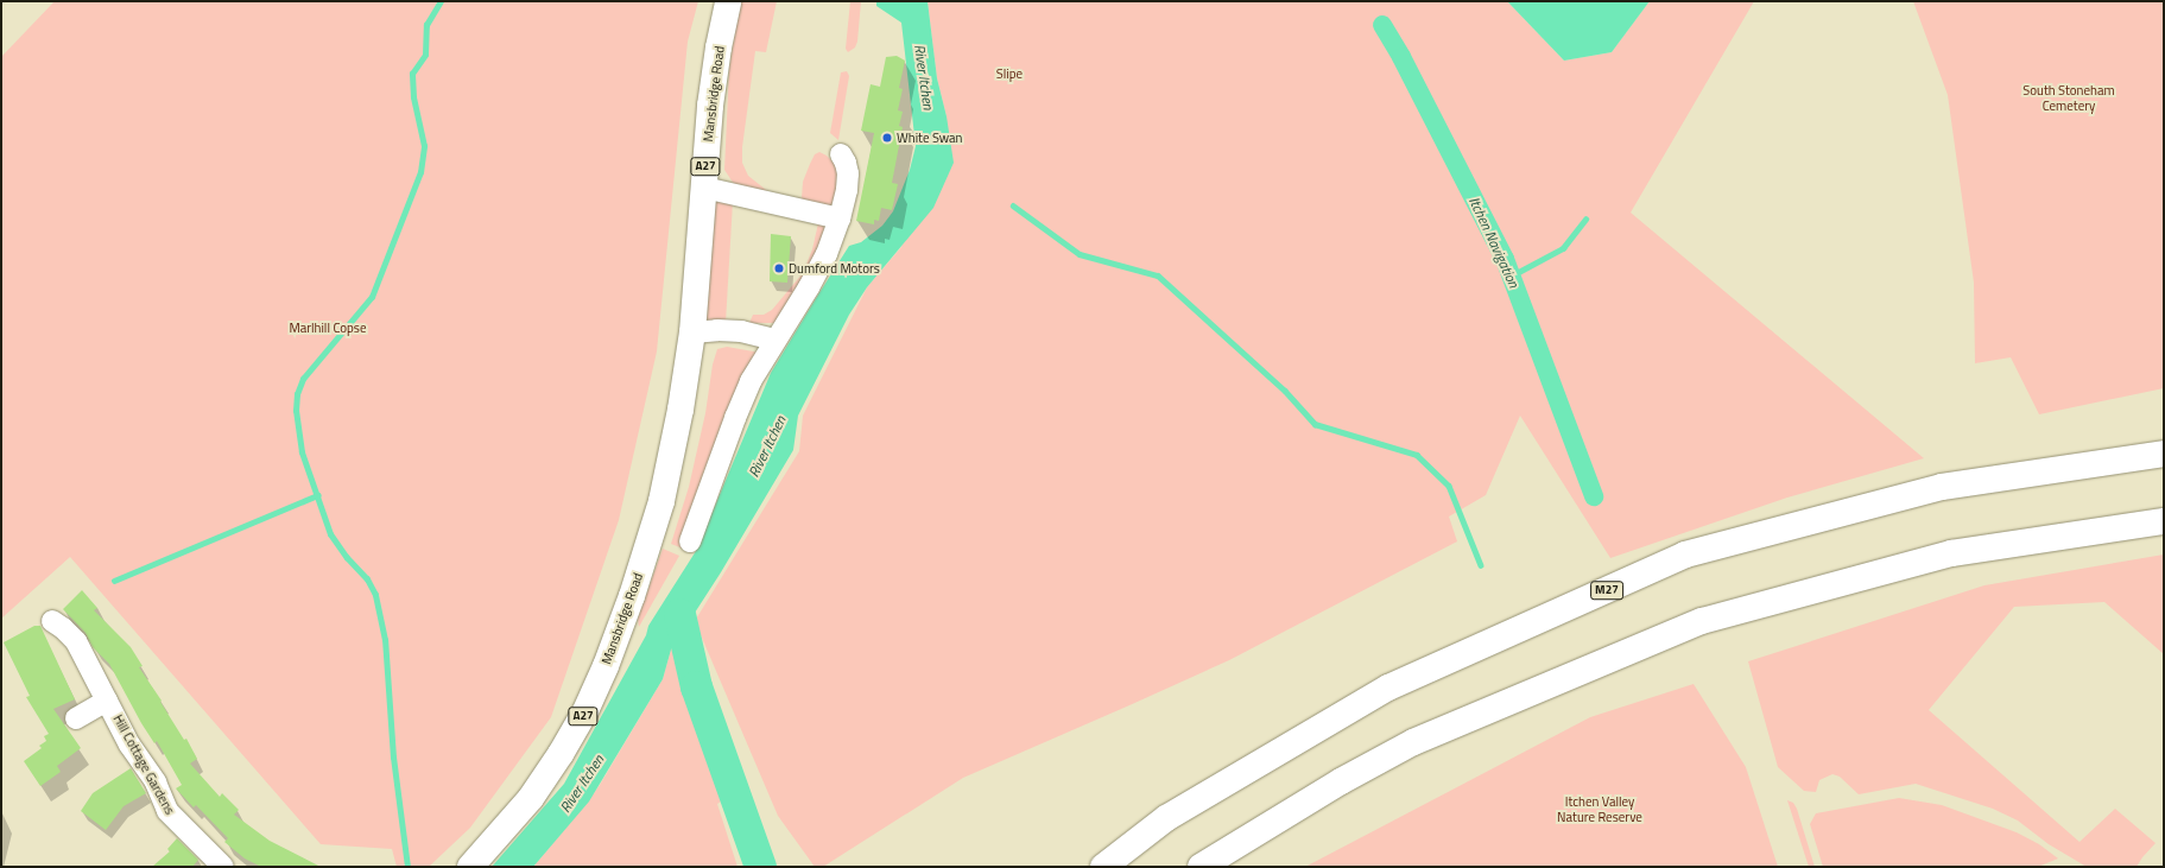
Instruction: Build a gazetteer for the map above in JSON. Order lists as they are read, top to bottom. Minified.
{"streets":{"main road":["Mansbridge Road","A27","M27"],"street":["Hill Cottage Gardens"]},"water":["River Itchen","Itchen Navigation"],"parks":["Slipe","South Stoneham Cemetery","Marlhill Copse","Itchen Valley Nature Reserve"],"places":["White Swan","Dumford Motors"]}
